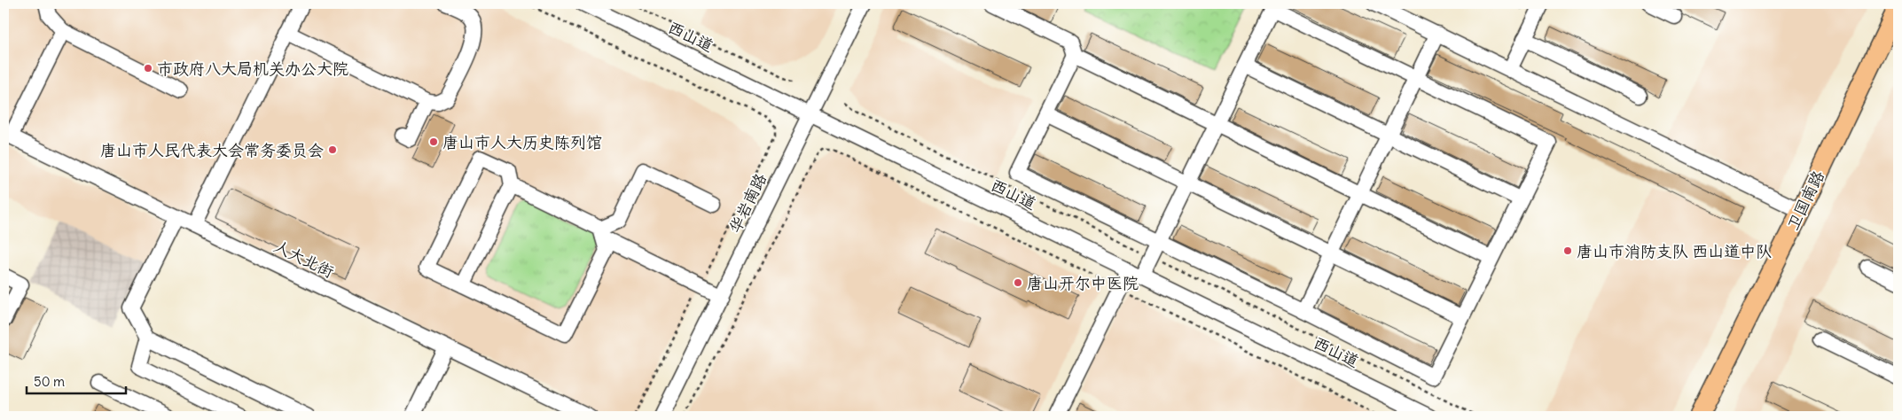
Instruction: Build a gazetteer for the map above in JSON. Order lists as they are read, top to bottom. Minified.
{"streets":{"main road":["卫国南路"],"street":["西山道","华岩南路","人大北街"]},"crossings":[["西山道","华岩南路"]],"places":["市政府八大局机关办公大院","唐山市人大历史陈列馆","唐山市人民代表大会常务委员会","唐山市消防支队 西山道中队","唐山开尔中医院"],"scale_bar":"50 m"}
